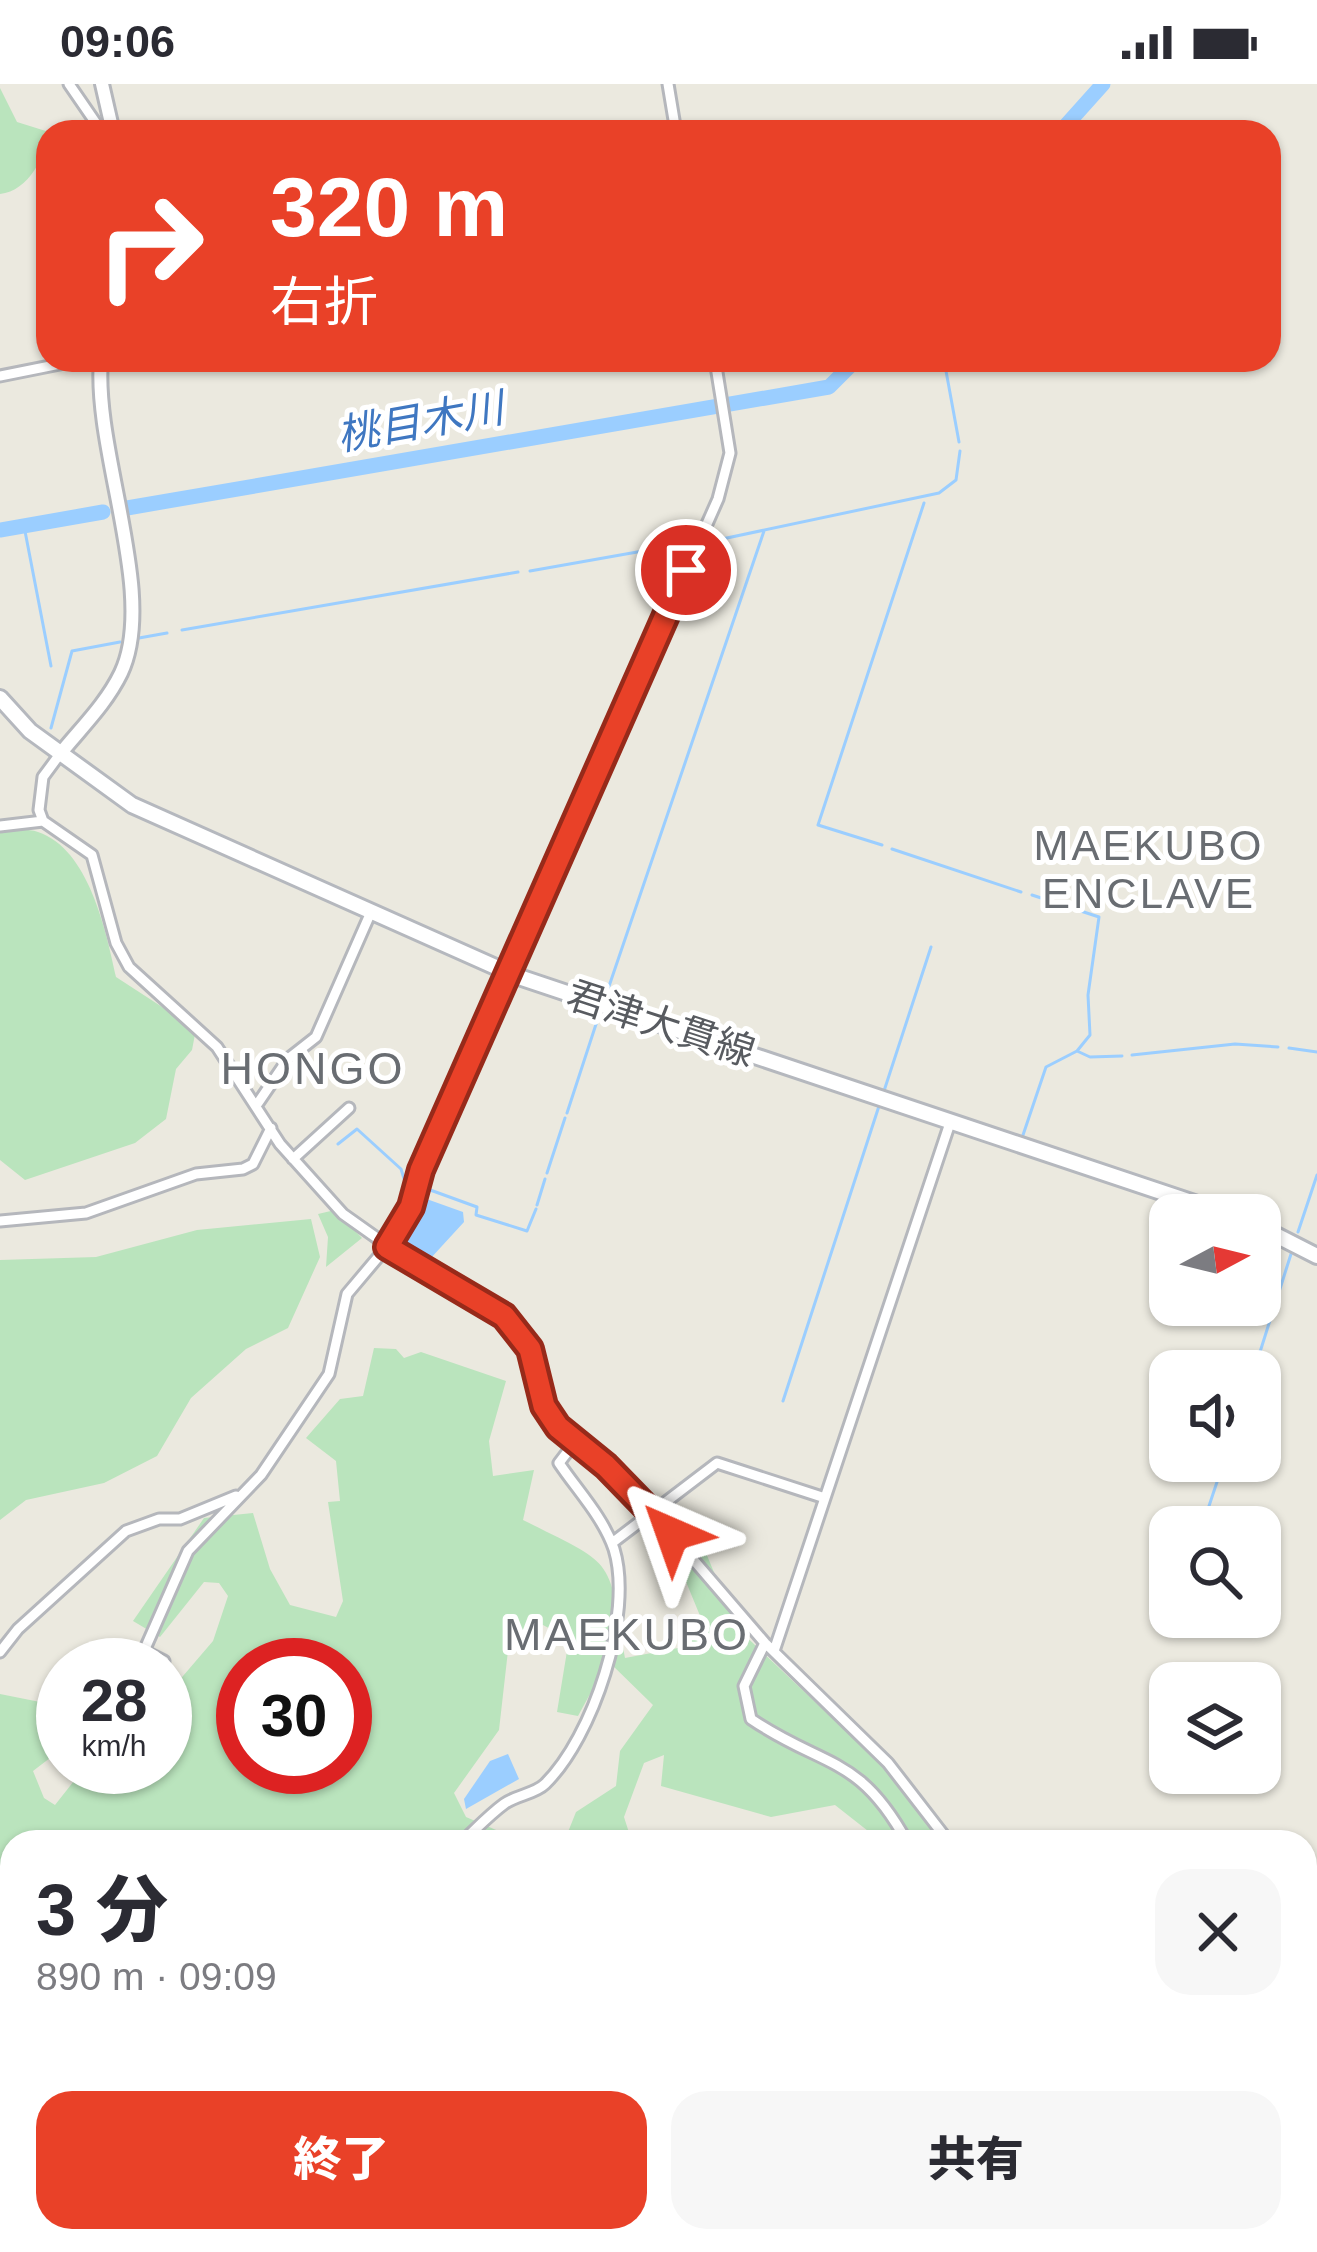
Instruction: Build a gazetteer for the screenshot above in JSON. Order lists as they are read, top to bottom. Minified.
{"streets":{"main road":["君津大貫線"]},"districts":["MAEKUBO ENCLAVE","HONGO","MAEKUBO"],"water":["桃目木川"],"north":"right","page":{"status":"09:06","turn":["320 m","右折"],"speed":"28 km/h","limit":"30","heading":["3 分","890 m · 09:09"],"buttons":["終了","共有"]}}
